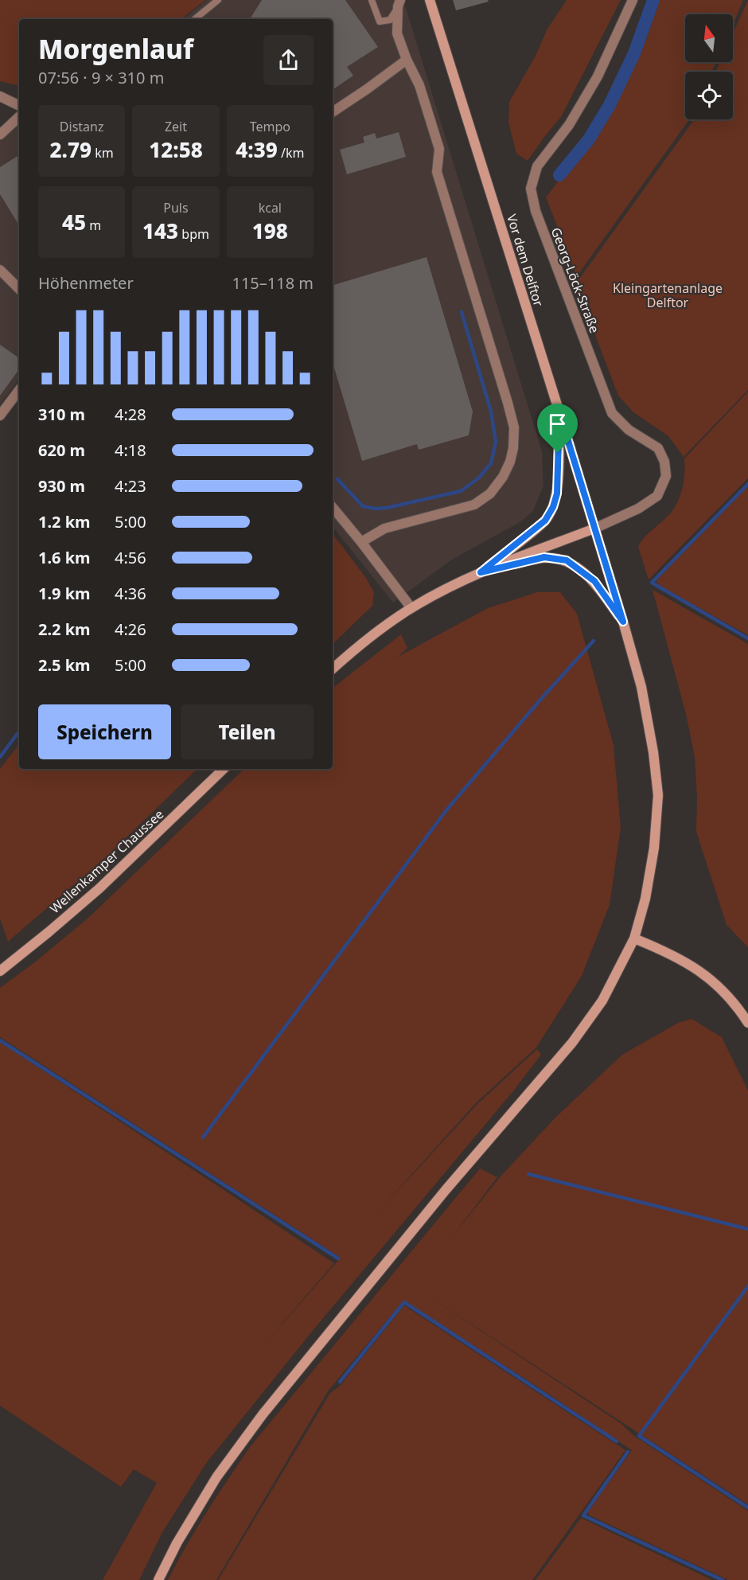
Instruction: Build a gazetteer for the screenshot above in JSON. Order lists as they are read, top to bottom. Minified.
{"streets":{"main road":["Vor dem Delftor","Wellenkamper Chaussee"],"street":["Georg-Löck-Straße"]},"crossings":[["Vor dem Delftor","Georg-Löck-Straße"]],"parks":["Kleingartenanlage Delftor"],"north":"top","page":{"heading":["Morgenlauf","07:56 · 9 × 310 m"],"stats":[["Distanz","2.79 km"],["Zeit","12:58"],["Tempo","4:39 /km"],["45 m"],["Puls","143 bpm"],["kcal","198"]],"chart":["Höhenmeter","115–118 m"],"list":[{"name":"310 m","note":"4:28"},{"name":"620 m","note":"4:18"},{"name":"930 m","note":"4:23"},{"name":"1.2 km","note":"5:00"},{"name":"1.6 km","note":"4:56"},{"name":"1.9 km","note":"4:36"},{"name":"2.2 km","note":"4:26"},{"name":"2.5 km","note":"5:00"}],"buttons":["Speichern","Teilen"]}}
